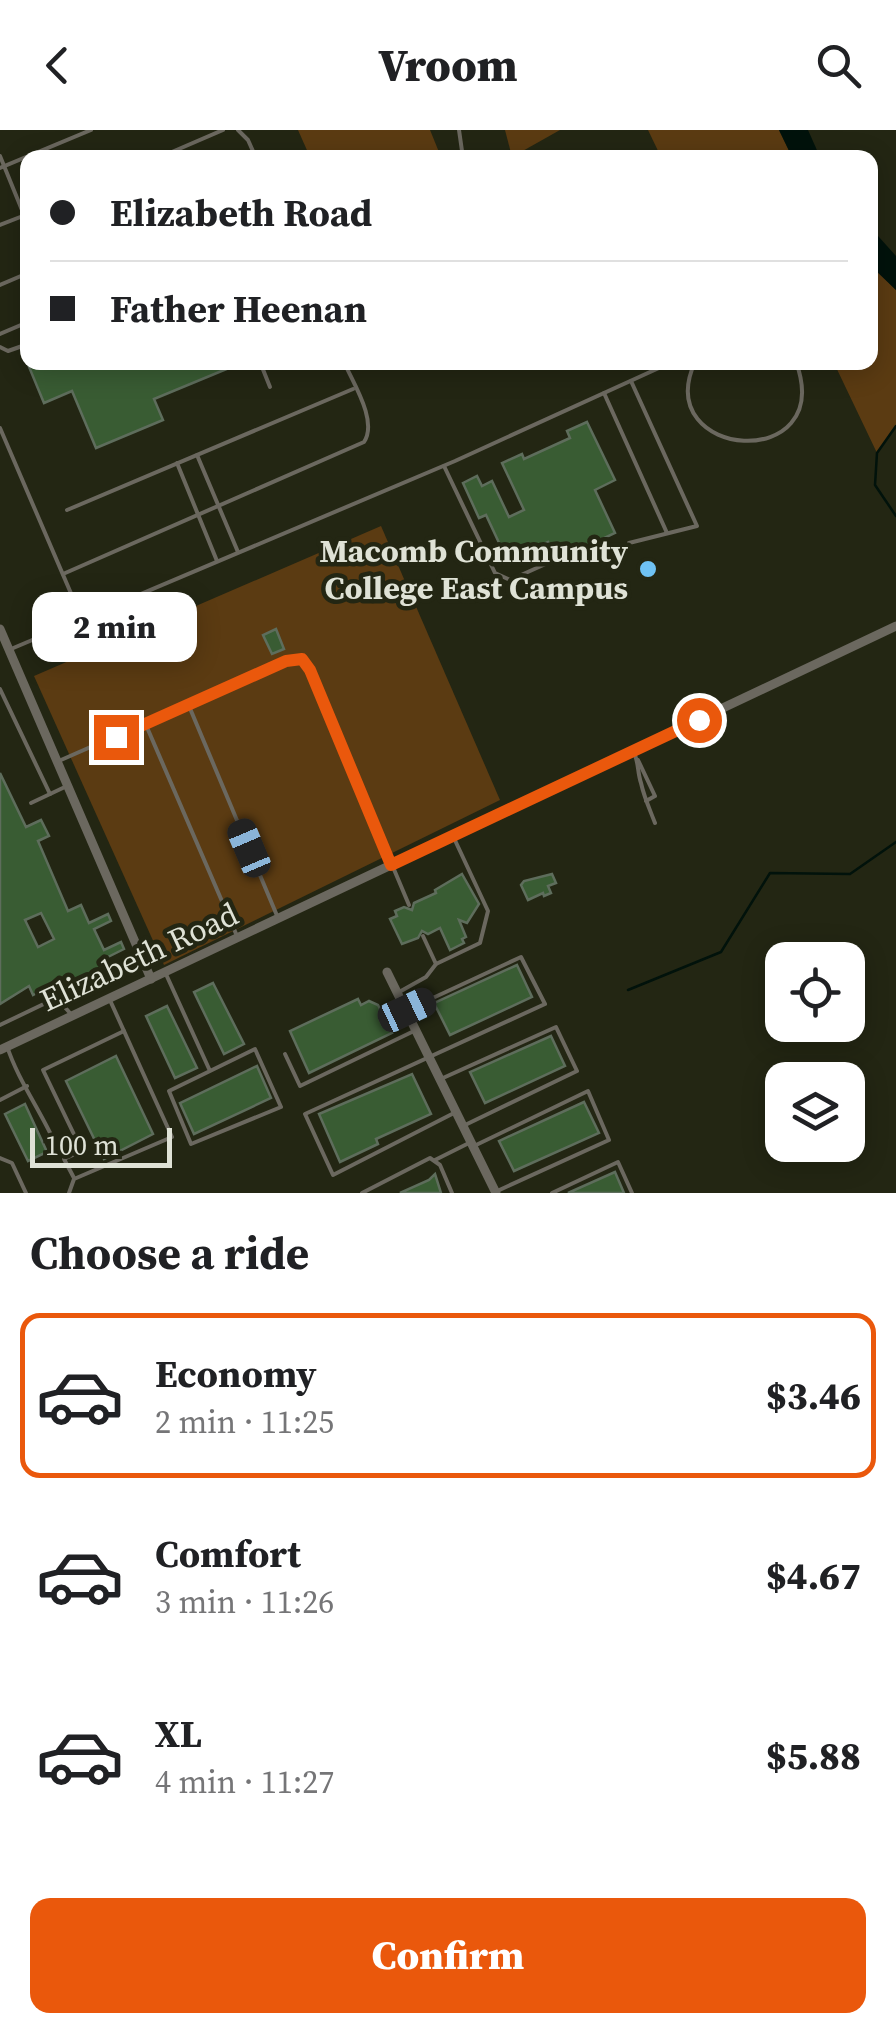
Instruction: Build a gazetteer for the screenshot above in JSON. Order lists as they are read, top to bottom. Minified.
{"streets":{"street":["Elizabeth Road"]},"places":["Macomb Community College East Campus"],"scale_bar":"100 m","page":{"header":"Vroom","banner":["Elizabeth Road","Father Heenan"],"bubble":"2 min","scale":"100 m","heading":"Choose a ride","list":[{"name":"Economy","note":"2 min · 11:25","value":"$3.46"},{"name":"Comfort","note":"3 min · 11:26","value":"$4.67"},{"name":"XL","note":"4 min · 11:27","value":"$5.88"}],"buttons":"Confirm"}}
